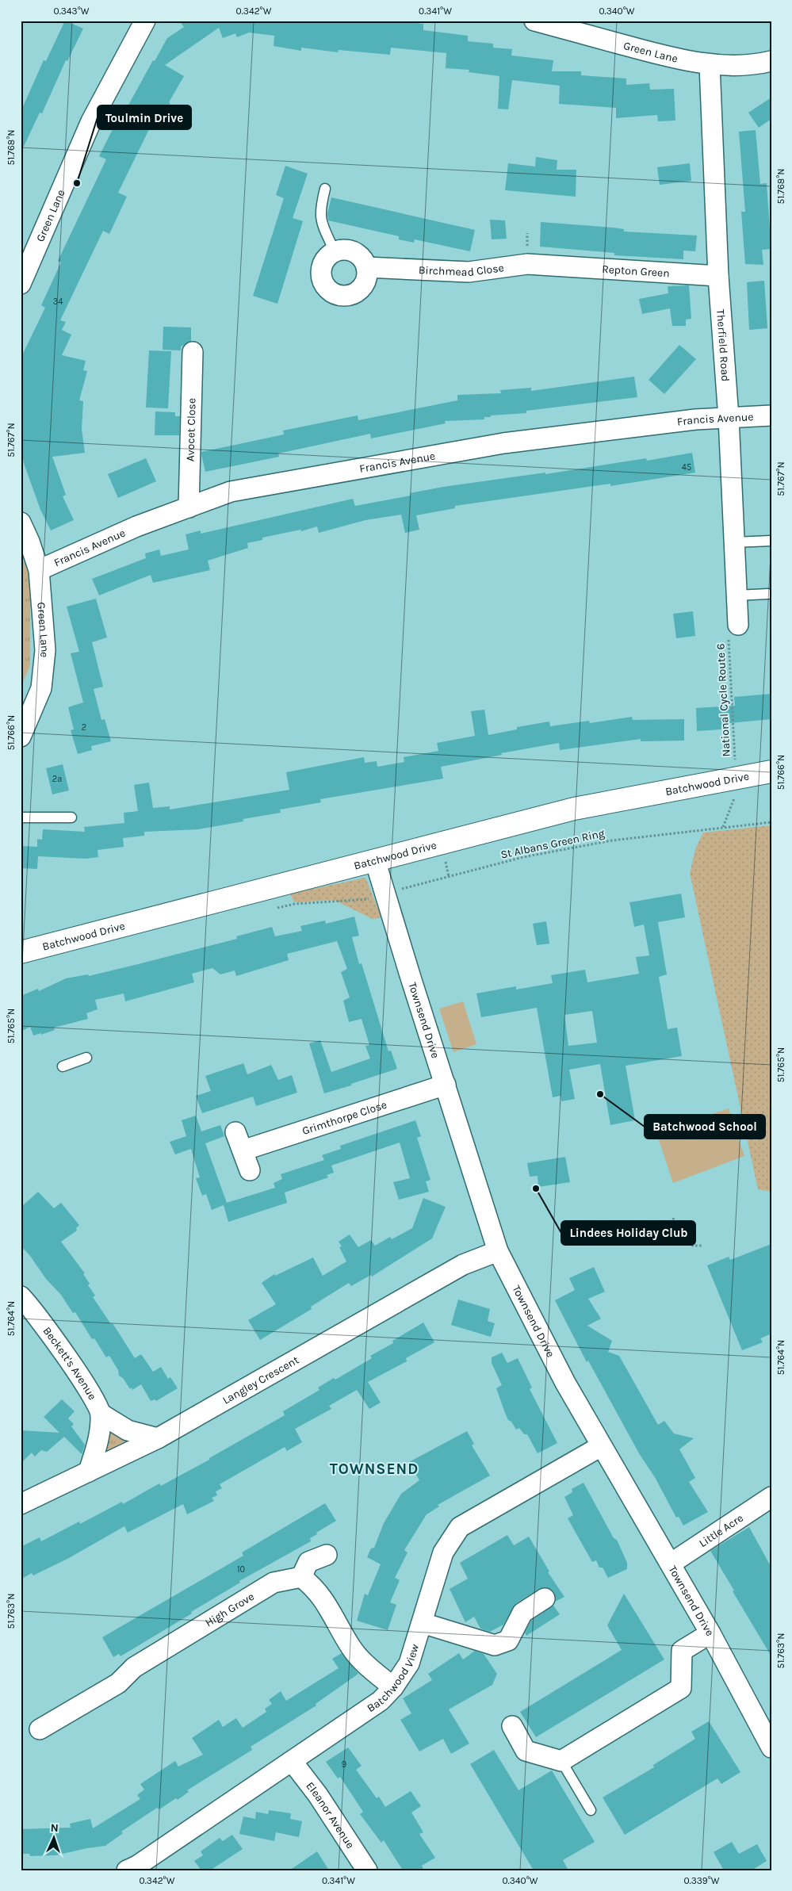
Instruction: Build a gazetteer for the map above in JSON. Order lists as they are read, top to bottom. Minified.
{"streets":{"street":["Green Lane","Birchmead Close","Repton Green","Therfield Road","Francis Avenue","Avocet Close","Batchwood Drive","Townsend Drive","Grimthorpe Close","Beckett's Avenue","Langley Crescent","Little Acre","High Grove","Batchwood View","Eleanor Avenue"],"path":["National Cycle Route 6","St Albans Green Ring"]},"crossings":[["Green Lane","Therfield Road"],["Green Lane","Francis Avenue"],["Birchmead Close","Repton Green"],["Repton Green","Therfield Road"],["Therfield Road","Francis Avenue"],["Therfield Road","National Cycle Route 6"],["Francis Avenue","Avocet Close"],["Batchwood Drive","Townsend Drive"],["St Albans Green Ring","Townsend Drive"],["Townsend Drive","Grimthorpe Close"],["Townsend Drive","Langley Crescent"],["Townsend Drive","Little Acre"],["Townsend Drive","Batchwood View"],["Batchwood View","Eleanor Avenue"]],"districts":["TOWNSEND"],"places":["Toulmin Drive","Batchwood School","Lindees Holiday Club"],"house_numbers":["34","45","2","2a","10","9"],"north":"top","coordinates":["0.343°W","0.342°W","0.341°W","0.340°W","51.768°N","51.767°N","51.766°N","51.765°N","51.764°N","51.763°N","0.339°W"]}
